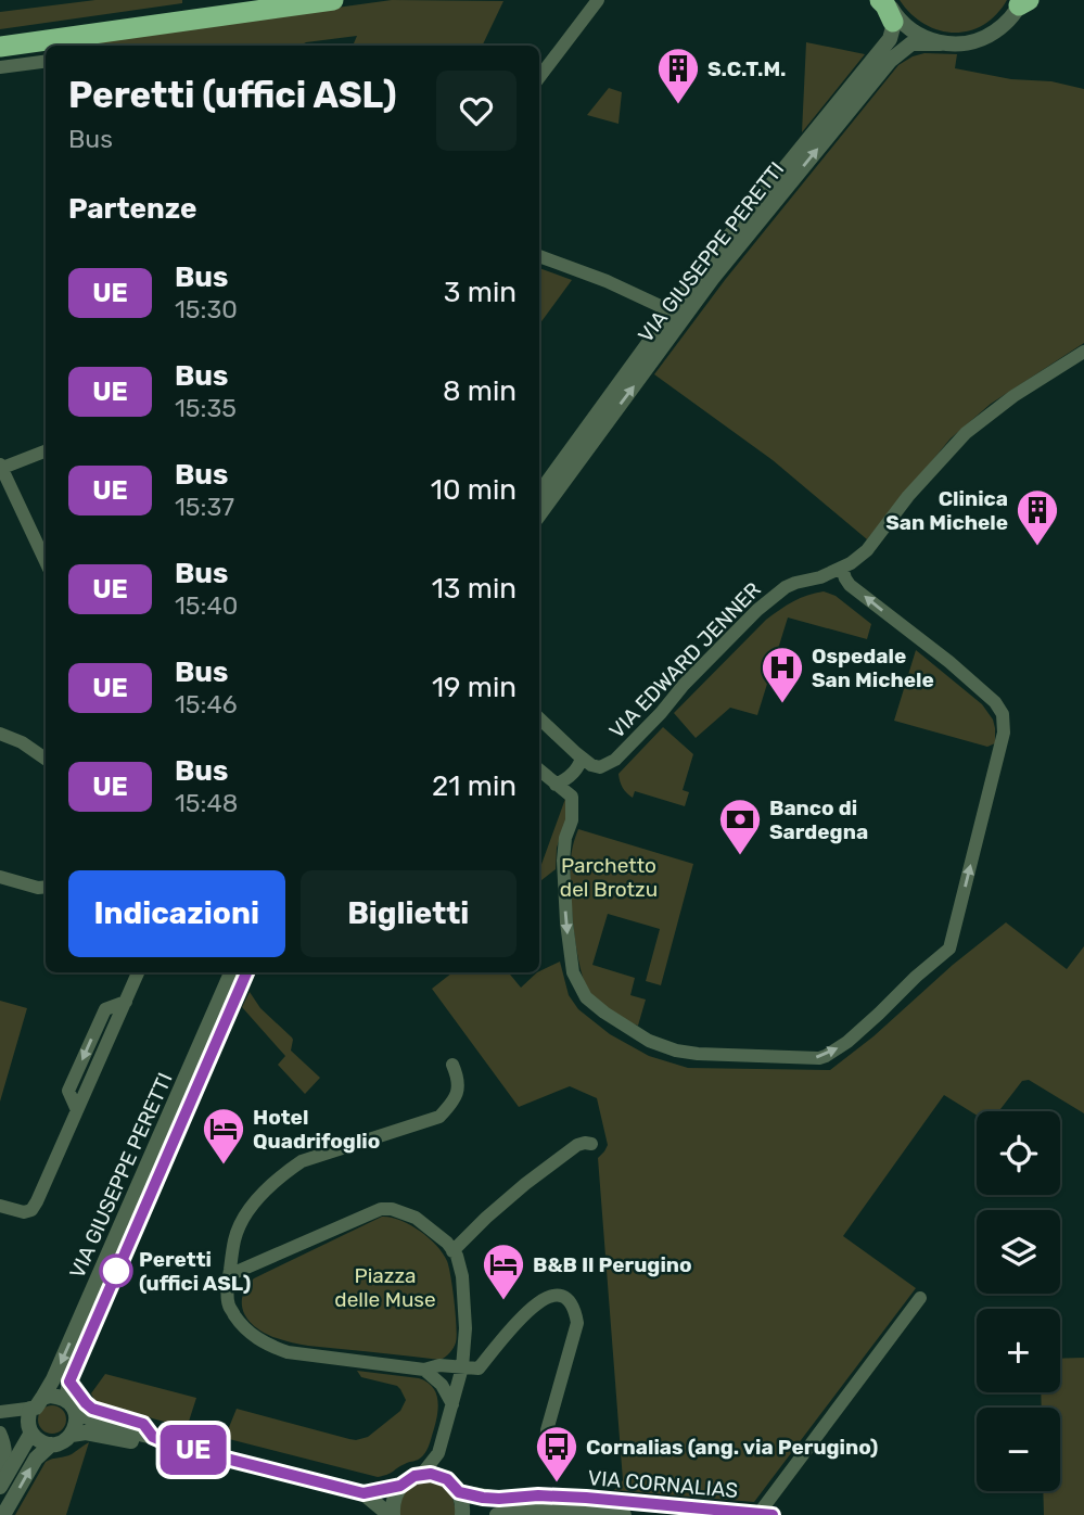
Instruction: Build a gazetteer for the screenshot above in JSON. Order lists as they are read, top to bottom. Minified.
{"streets":{"street":["VIA GIUSEPPE PERETTI","VIA EDWARD JENNER","VIA CORNALIAS"]},"parks":["Parchetto del Brotzu","Piazza delle Muse"],"places":{"building":["S.C.T.M.","Clinica San Michele"],"hospital":["Ospedale San Michele"],"bank":["Banco di Sardegna"],"hotel":["Hotel Quadrifoglio","B&B Il Perugino"],"other":["Peretti (uffici ASL)"],"bus stop":["Cornalias (ang. via Perugino)"]},"lines":["bus line UE"],"page":{"on_map":"UE","heading":[["Peretti (uffici ASL)","Bus"],"Partenze"],"list":[{"mark":"UE","name":"Bus","note":"15:30","value":"3 min"},{"mark":"UE","name":"Bus","note":"15:35","value":"8 min"},{"mark":"UE","name":"Bus","note":"15:37","value":"10 min"},{"mark":"UE","name":"Bus","note":"15:40","value":"13 min"},{"mark":"UE","name":"Bus","note":"15:46","value":"19 min"},{"mark":"UE","name":"Bus","note":"15:48","value":"21 min"}],"buttons":["Indicazioni","Biglietti"],"map_buttons":["+","−"]}}
